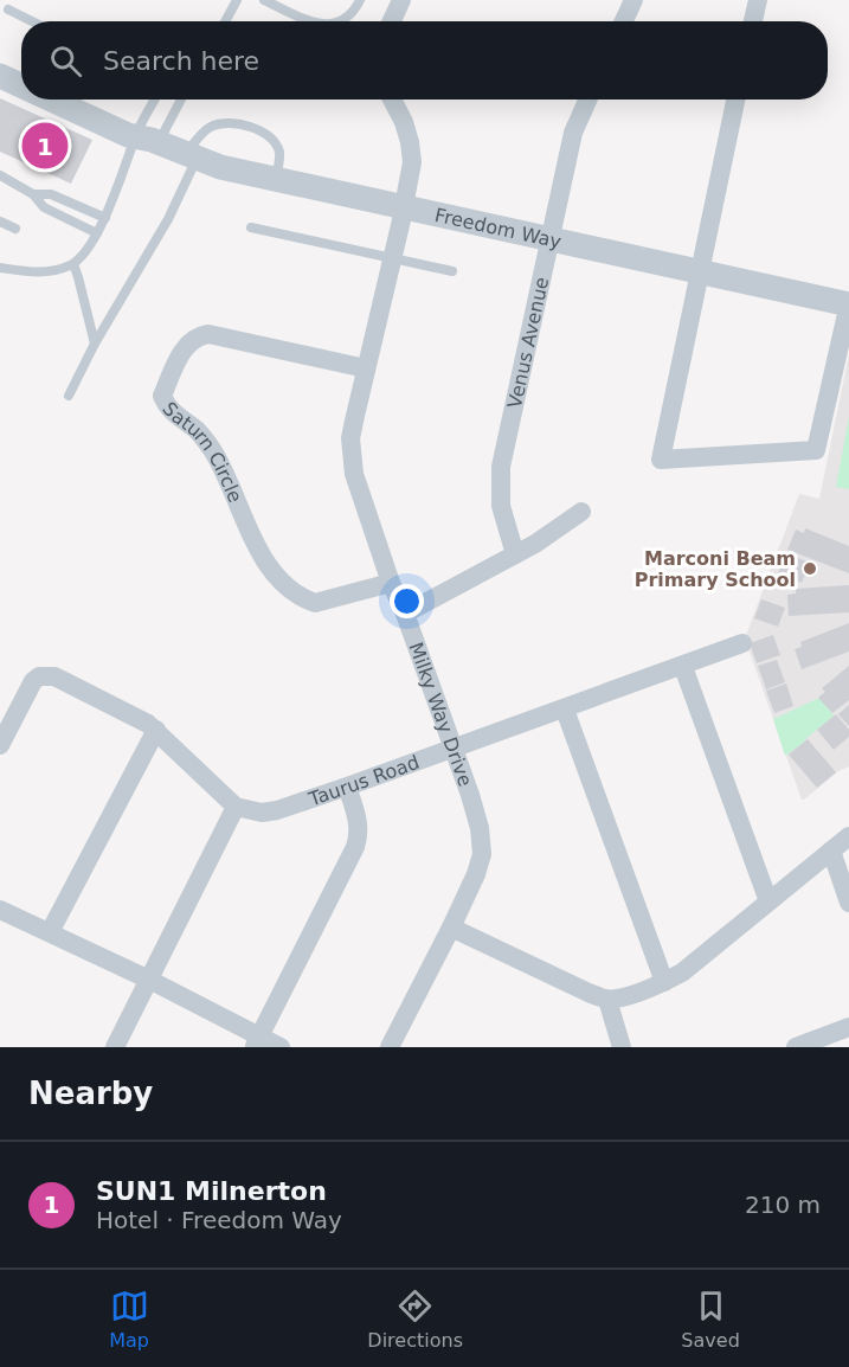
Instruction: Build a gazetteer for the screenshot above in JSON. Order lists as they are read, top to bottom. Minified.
{"streets":{"street":["Freedom Way","Venus Avenue","Saturn Circle","Milky Way Drive","Taurus Road"]},"crossings":[["Freedom Way","Venus Avenue"],["Freedom Way","Milky Way Drive"],["Saturn Circle","Milky Way Drive"],["Milky Way Drive","Taurus Road"]],"places":["Marconi Beam Primary School"],"page":{"search":"Search here","pins":"1","heading":"Nearby","list":[{"mark":"1","name":"SUN1 Milnerton","note":"Hotel · Freedom Way","value":"210 m"}],"nav":["Map","Directions","Saved"]}}
